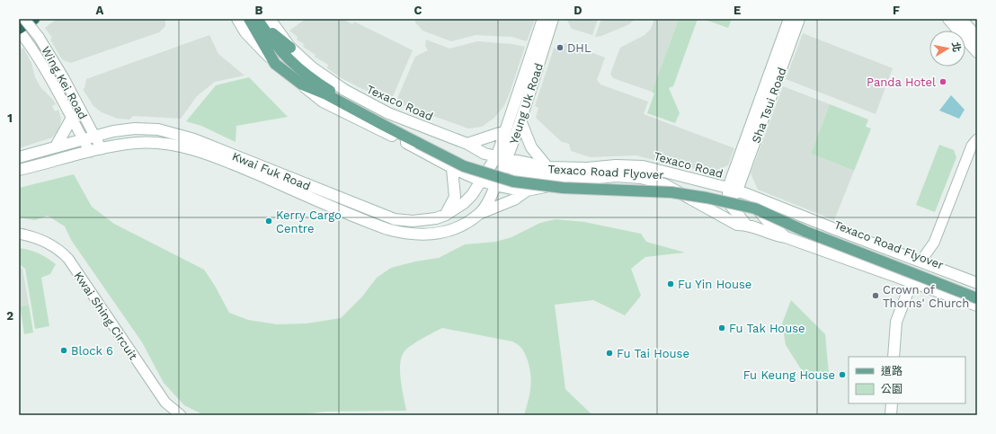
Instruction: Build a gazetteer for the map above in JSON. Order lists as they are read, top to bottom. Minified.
{"streets":{"main road":["Texaco Road","Yeung Uk Road","Sha Tsui Road","Kwai Fuk Road","Texaco Road Flyover"],"street":["Wing Kei Road","Kwai Shing Circuit"]},"crossings":[["Wing Kei Road","Kwai Fuk Road"],["Texaco Road","Yeung Uk Road"],["Texaco Road","Sha Tsui Road"],["Texaco Road","Kwai Fuk Road"],["Texaco Road","Texaco Road Flyover"],["Yeung Uk Road","Kwai Fuk Road"]],"places":["DHL","Panda Hotel","Kerry Cargo Centre","Fu Yin House","Crown of Thorns' Church","Fu Tak House","Block 6","Fu Tai House","Fu Keung House"],"legend":["道路","公園"],"north":"right","grid":{"columns":["A","B","C","D","E","F"],"rows":["1","2"]}}
